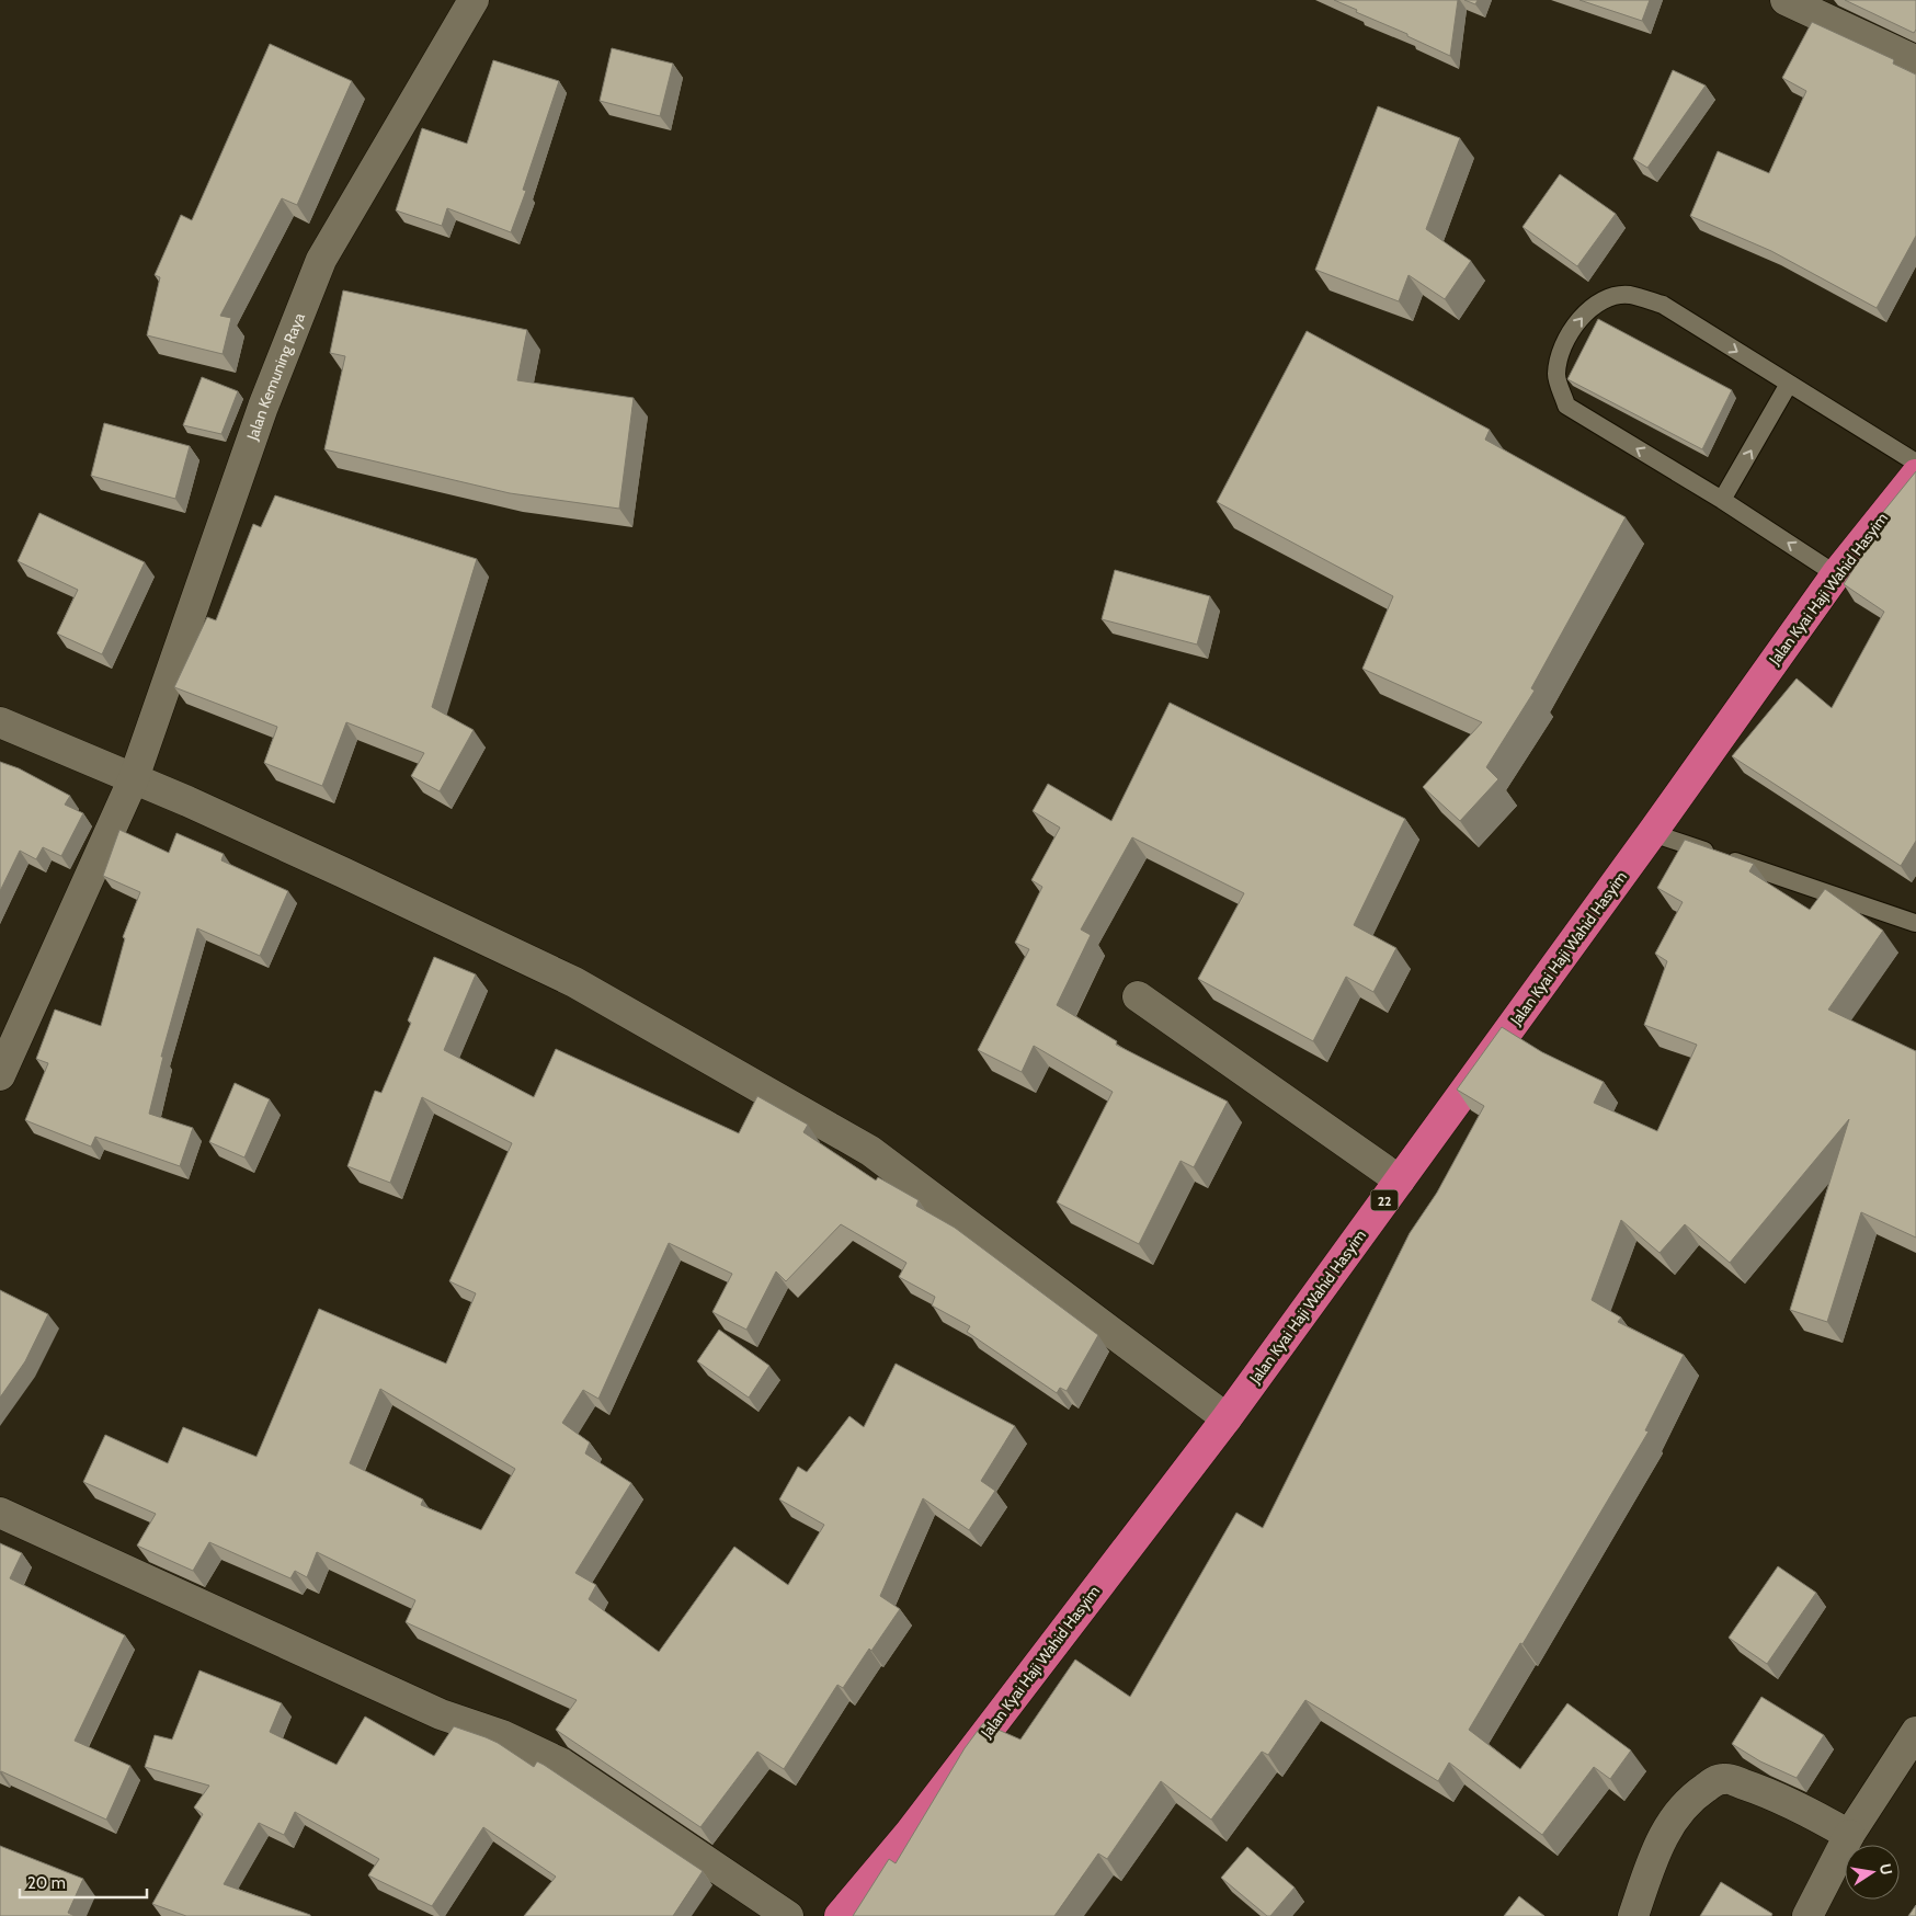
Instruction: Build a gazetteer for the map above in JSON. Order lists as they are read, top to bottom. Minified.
{"streets":{"highway":["Jalan Kyai Haji Wahid Hasyim","22"],"street":["Jalan Kemuning Raya"]},"scale_bar":"20 m","north":"right"}
